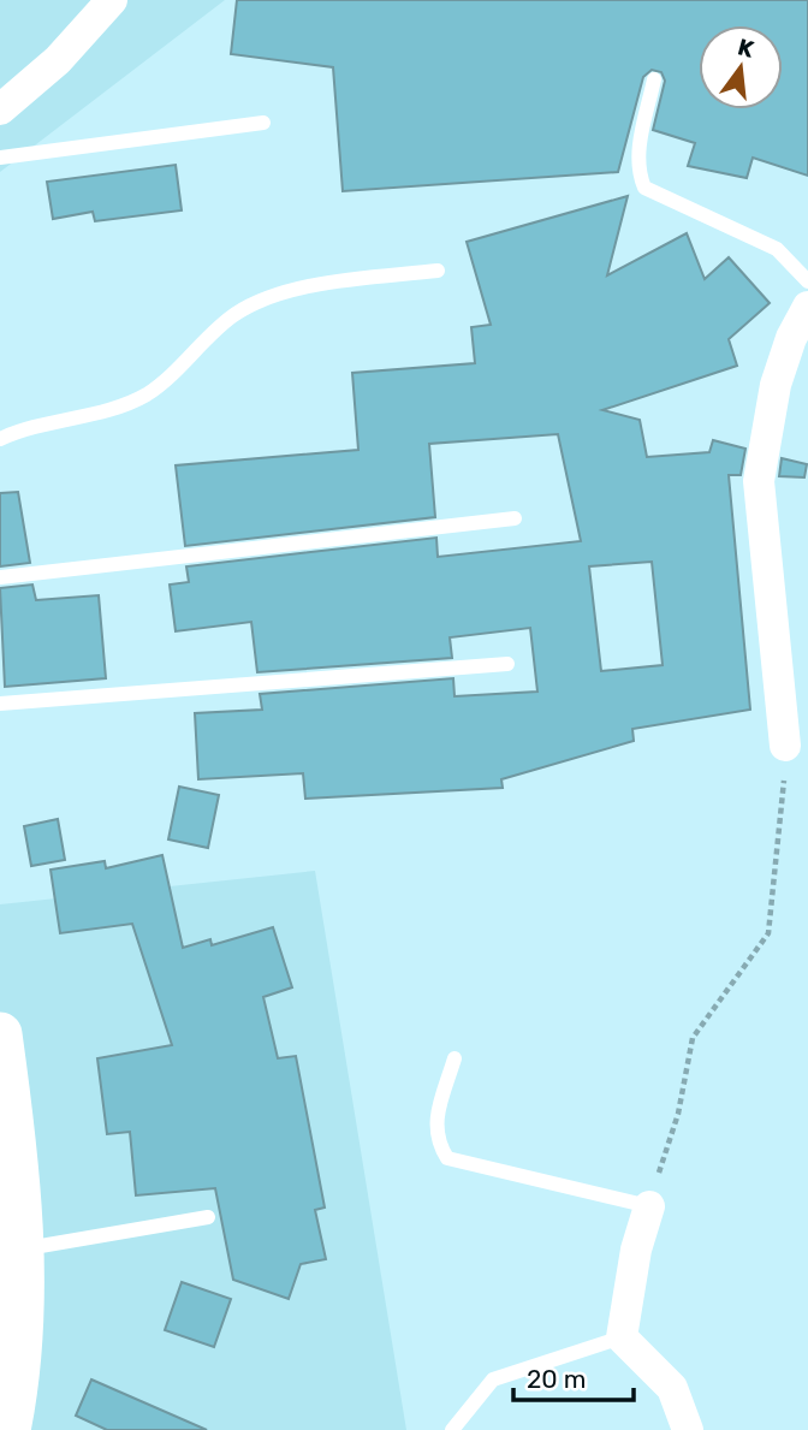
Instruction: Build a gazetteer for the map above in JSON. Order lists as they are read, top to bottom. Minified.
{"scale_bar":"20 m","north":"top"}
